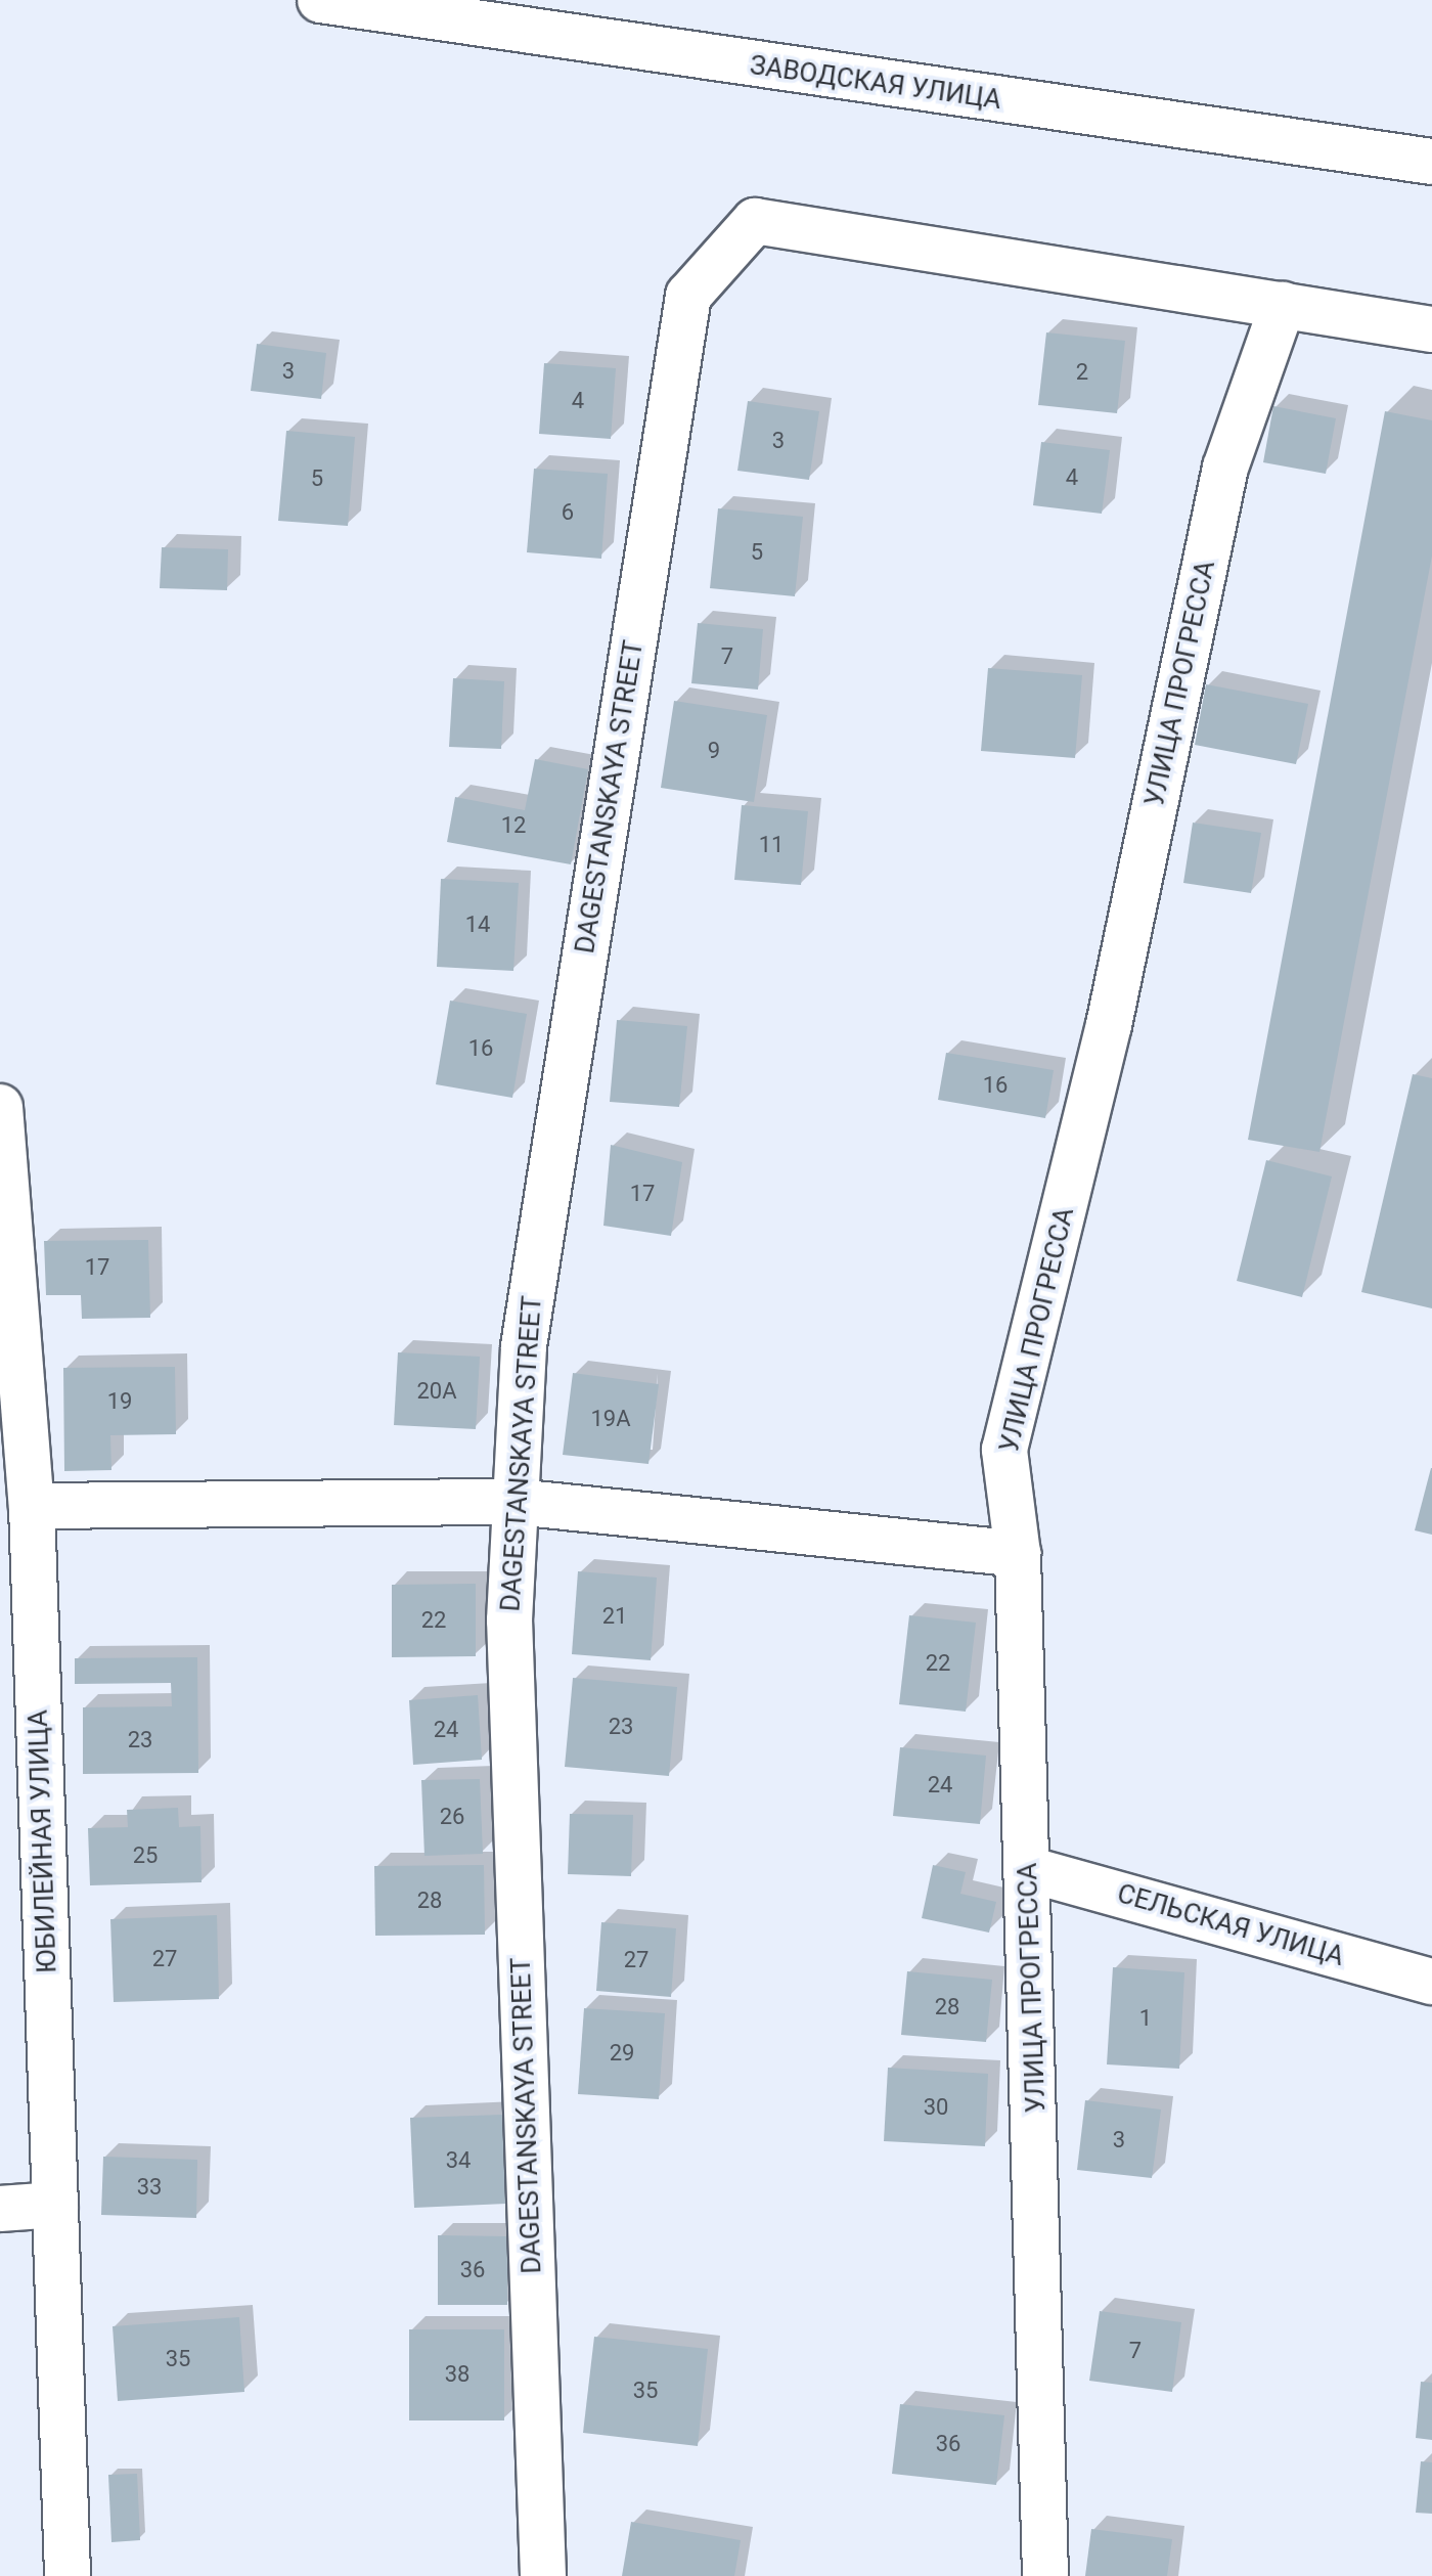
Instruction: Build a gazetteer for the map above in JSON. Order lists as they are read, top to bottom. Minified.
{"streets":{"street":["ЗАВОДСКАЯ УЛИЦА","УЛИЦА ПРОГРЕССА","DAGESTANSKAYA STREET","ЮБИЛЕЙНАЯ УЛИЦА","СЕЛЬСКАЯ УЛИЦА"]},"crossings":[["УЛИЦА ПРОГРЕССА","DAGESTANSKAYA STREET"],["УЛИЦА ПРОГРЕССА","СЕЛЬСКАЯ УЛИЦА"]],"house_numbers":["3","2","4","3","4","5","6","5","7","9","12","11","14","16","16","17","17","20А","19","19А","21","22","22","23","24","23","24","26","25","28","27","27","28","1","29","30","3","34","33","36","7","35","38","35","36"]}
